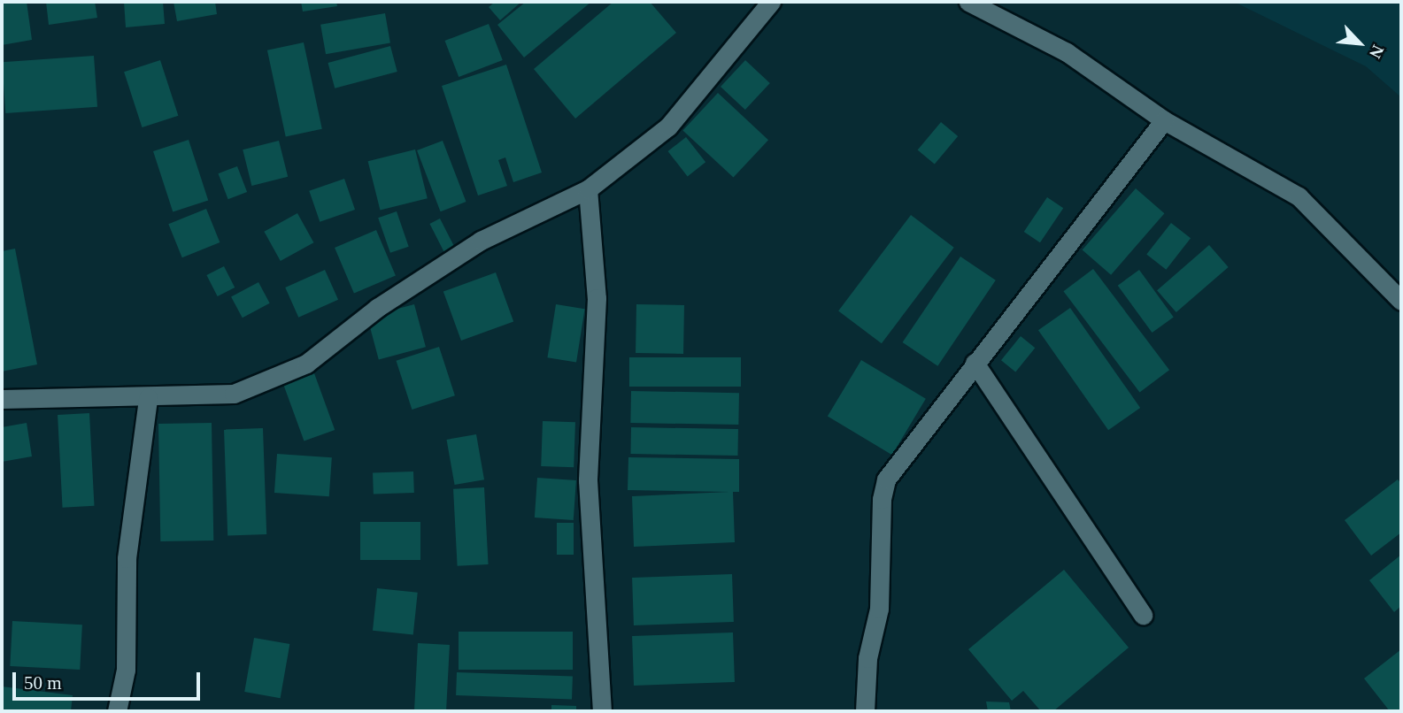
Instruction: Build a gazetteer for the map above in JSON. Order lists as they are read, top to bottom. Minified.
{"scale_bar":"50 m","north":"bottom right"}
